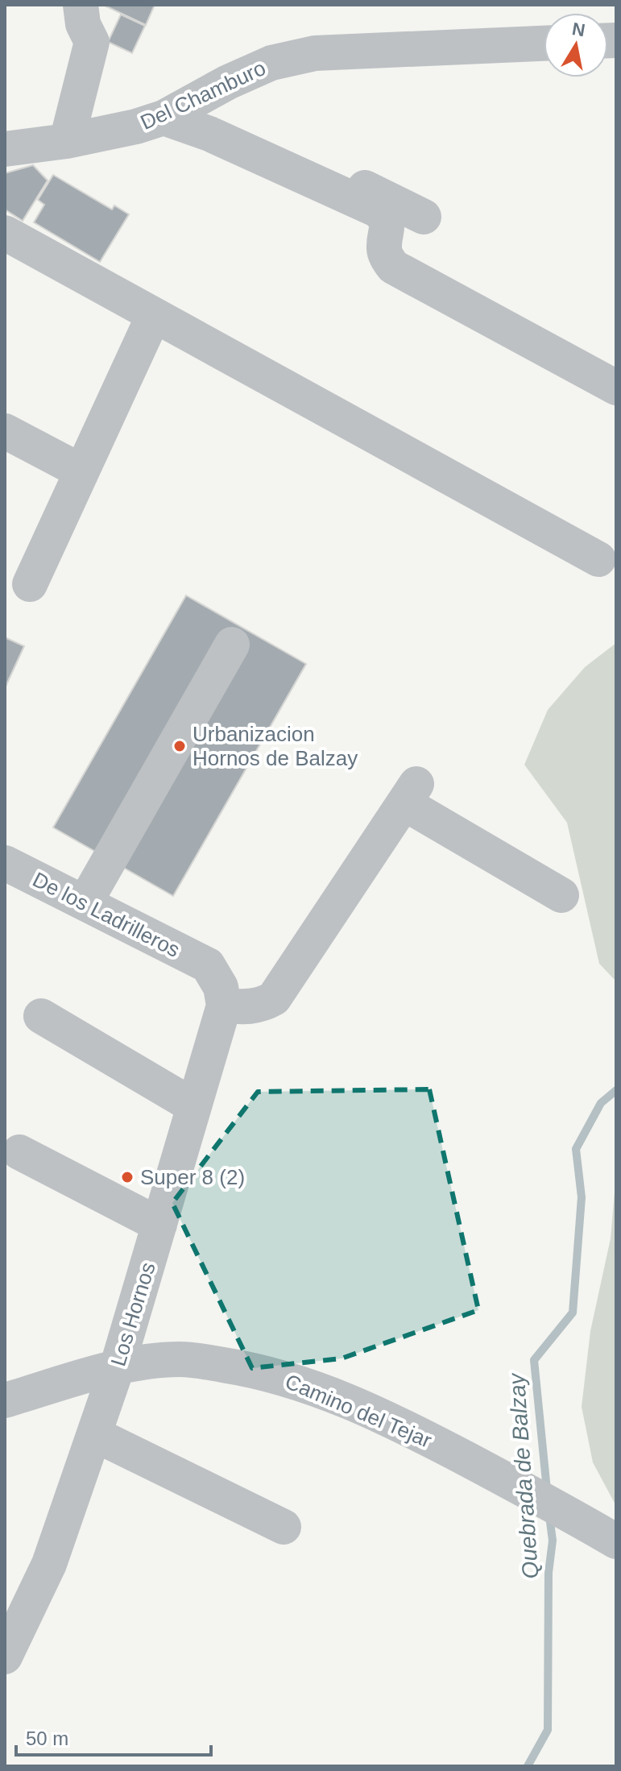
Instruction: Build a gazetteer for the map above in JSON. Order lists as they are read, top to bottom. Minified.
{"streets":{"street":["Del Chamburo","De los Ladrilleros","Los Hornos","Camino del Tejar"]},"crossings":[["De los Ladrilleros","Los Hornos"],["Los Hornos","Camino del Tejar"]],"water":["Quebrada de Balzay"],"places":["Urbanizacion Hornos de Balzay","Super 8 (2)"],"scale_bar":"50 m","north":"top"}
